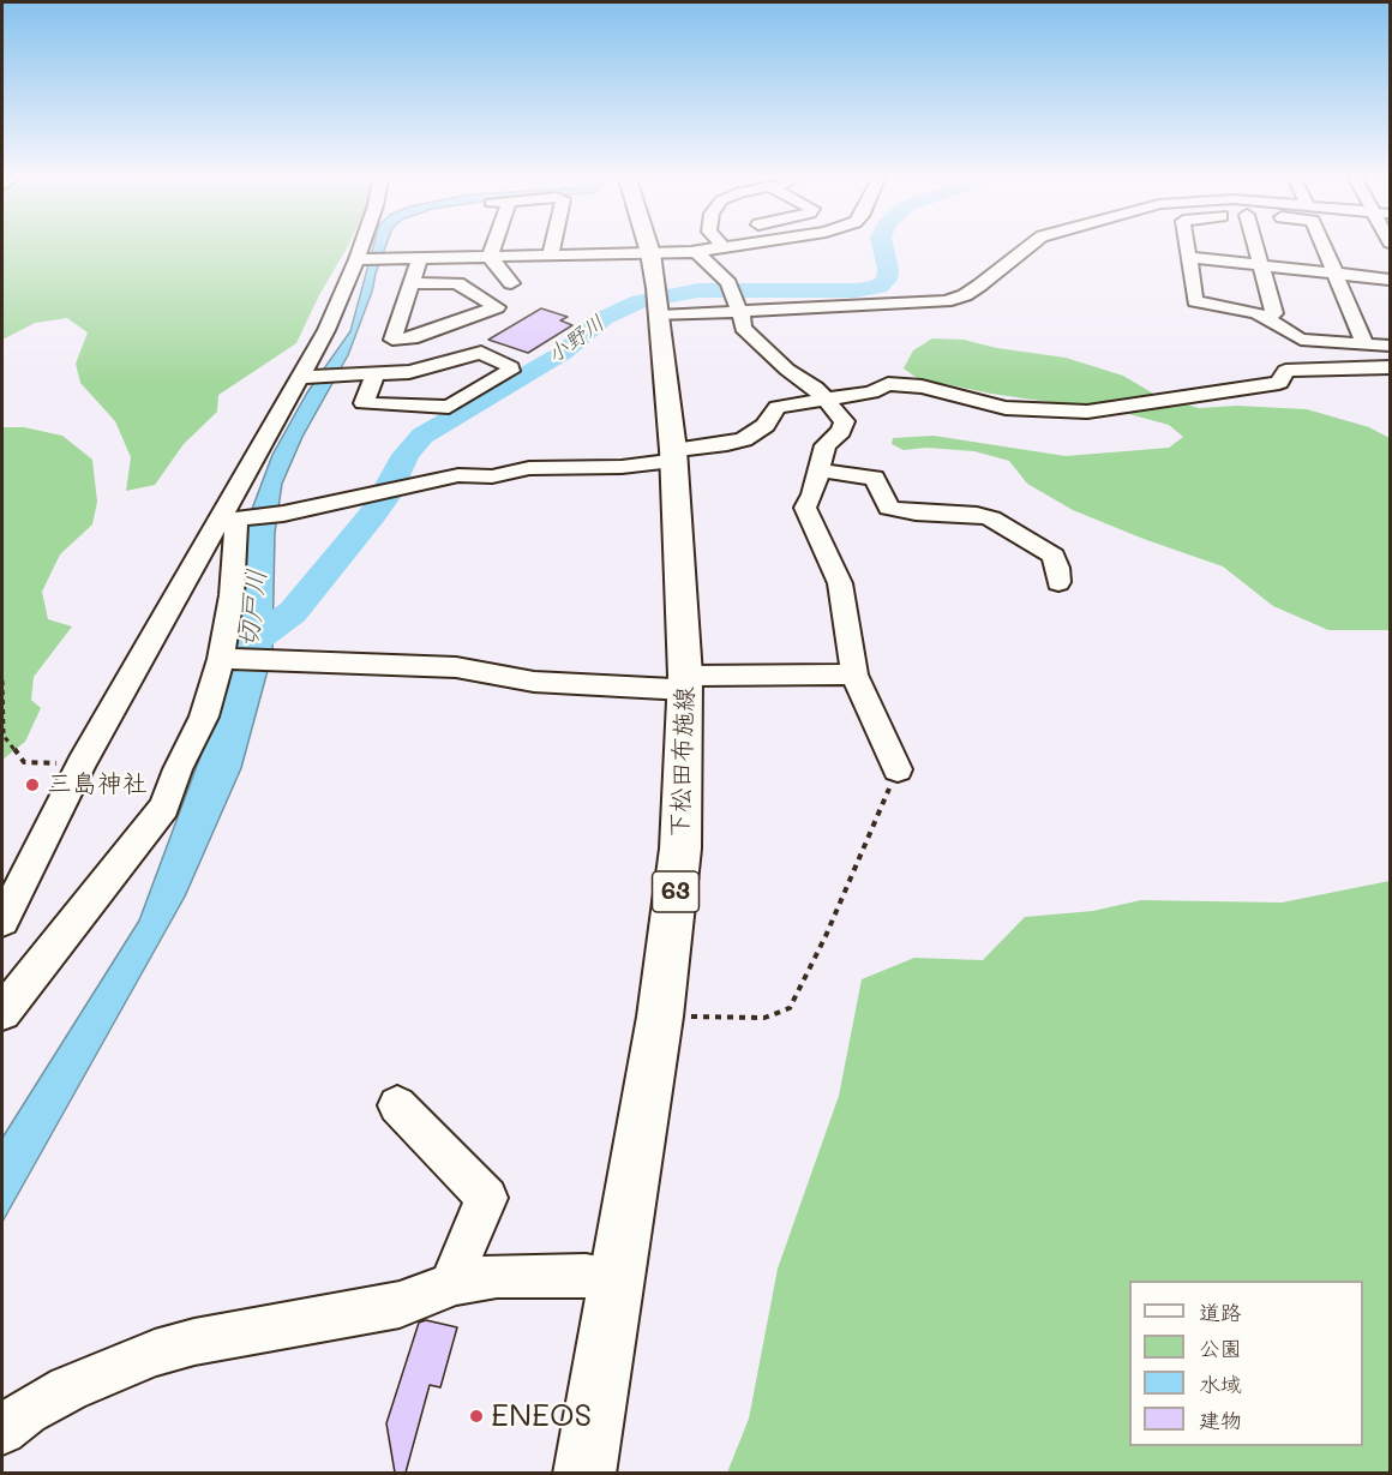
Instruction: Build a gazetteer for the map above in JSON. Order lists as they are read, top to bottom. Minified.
{"streets":{"main road":["下松田布施線","63"]},"water":["小野川","切戸川"],"places":["三島神社","ENEOS"],"legend":["道路","公園","水域","建物"]}
